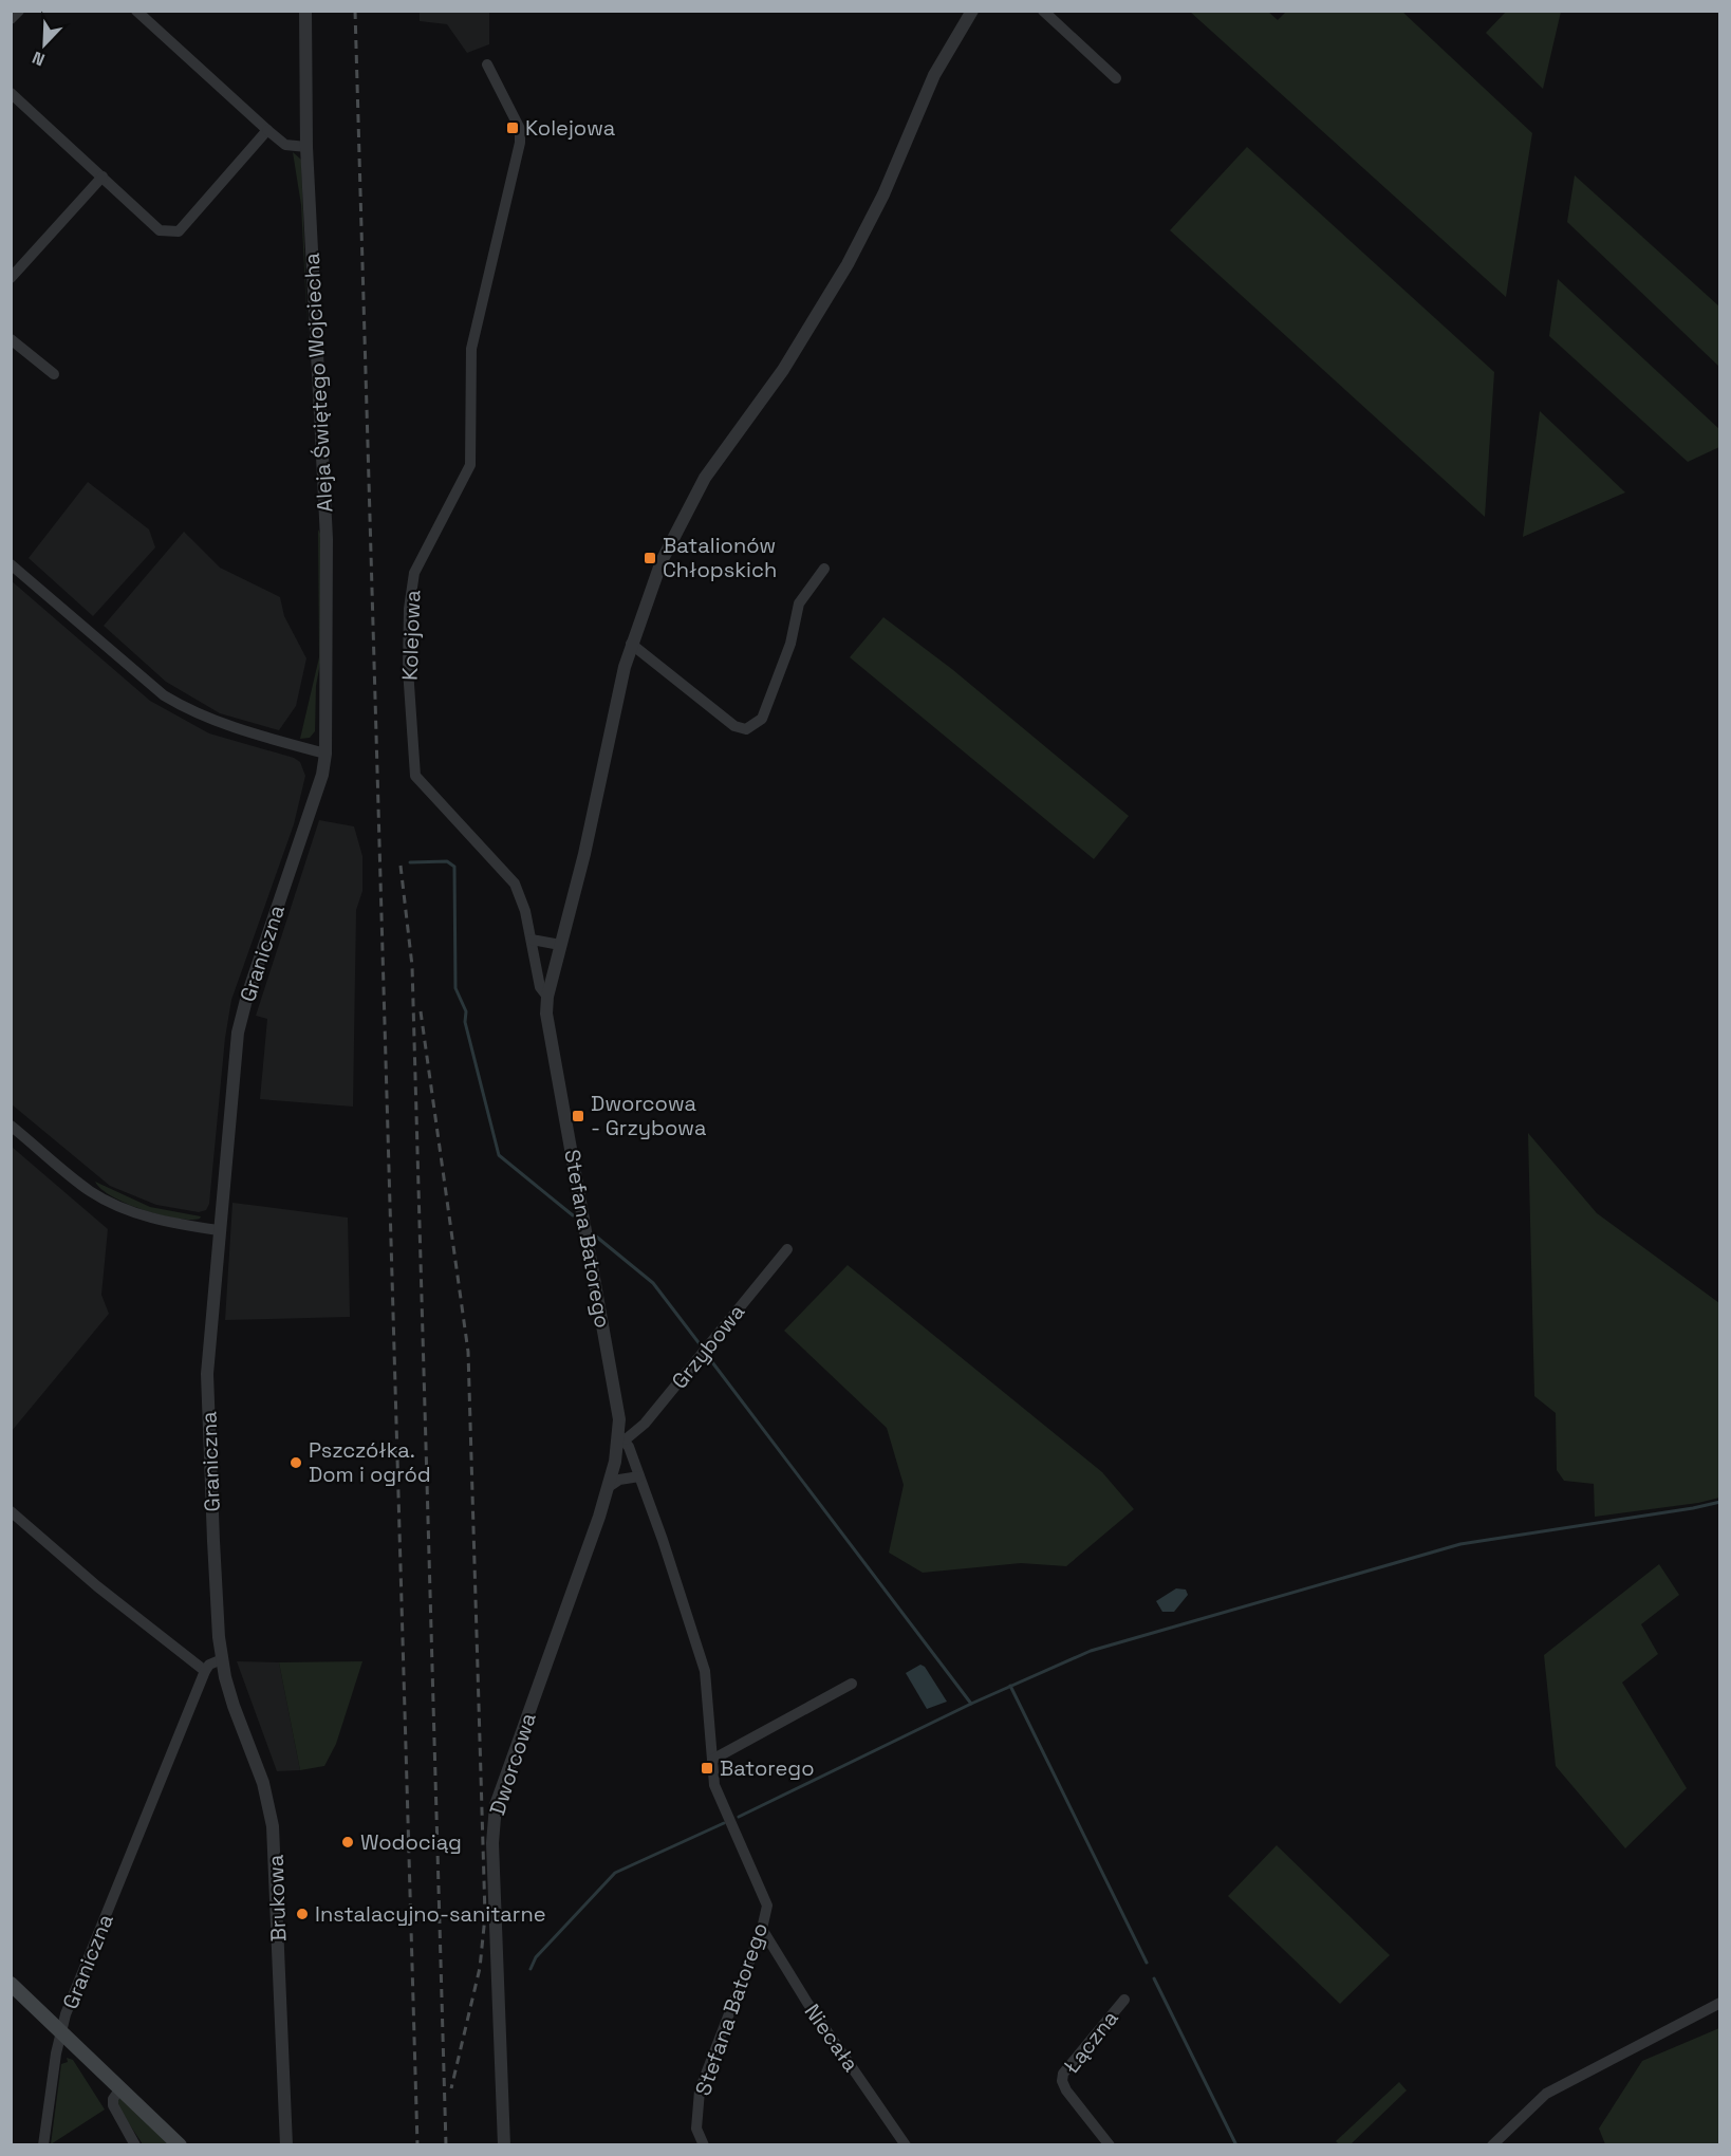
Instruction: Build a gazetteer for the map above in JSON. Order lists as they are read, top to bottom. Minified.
{"streets":{"street":["Aleja Świętego Wojciecha","Kolejowa","Graniczna","Stefana Batorego","Grzybowa","Dworcowa","Brukowa","Niecała","Łączna"]},"crossings":[["Aleja Świętego Wojciecha","Graniczna"],["Kolejowa","Stefana Batorego"],["Graniczna","Brukowa"],["Stefana Batorego","Grzybowa"],["Stefana Batorego","Dworcowa"],["Stefana Batorego","Niecała"],["Grzybowa","Dworcowa"]],"places":{"transit":["Kolejowa","Batalionów Chłopskich","Dworcowa - Grzybowa","Batorego"],"other":["Pszczółka. Dom i ogród","Wodociąg","Instalacyjno-sanitarne"]},"north":"bottom left"}
